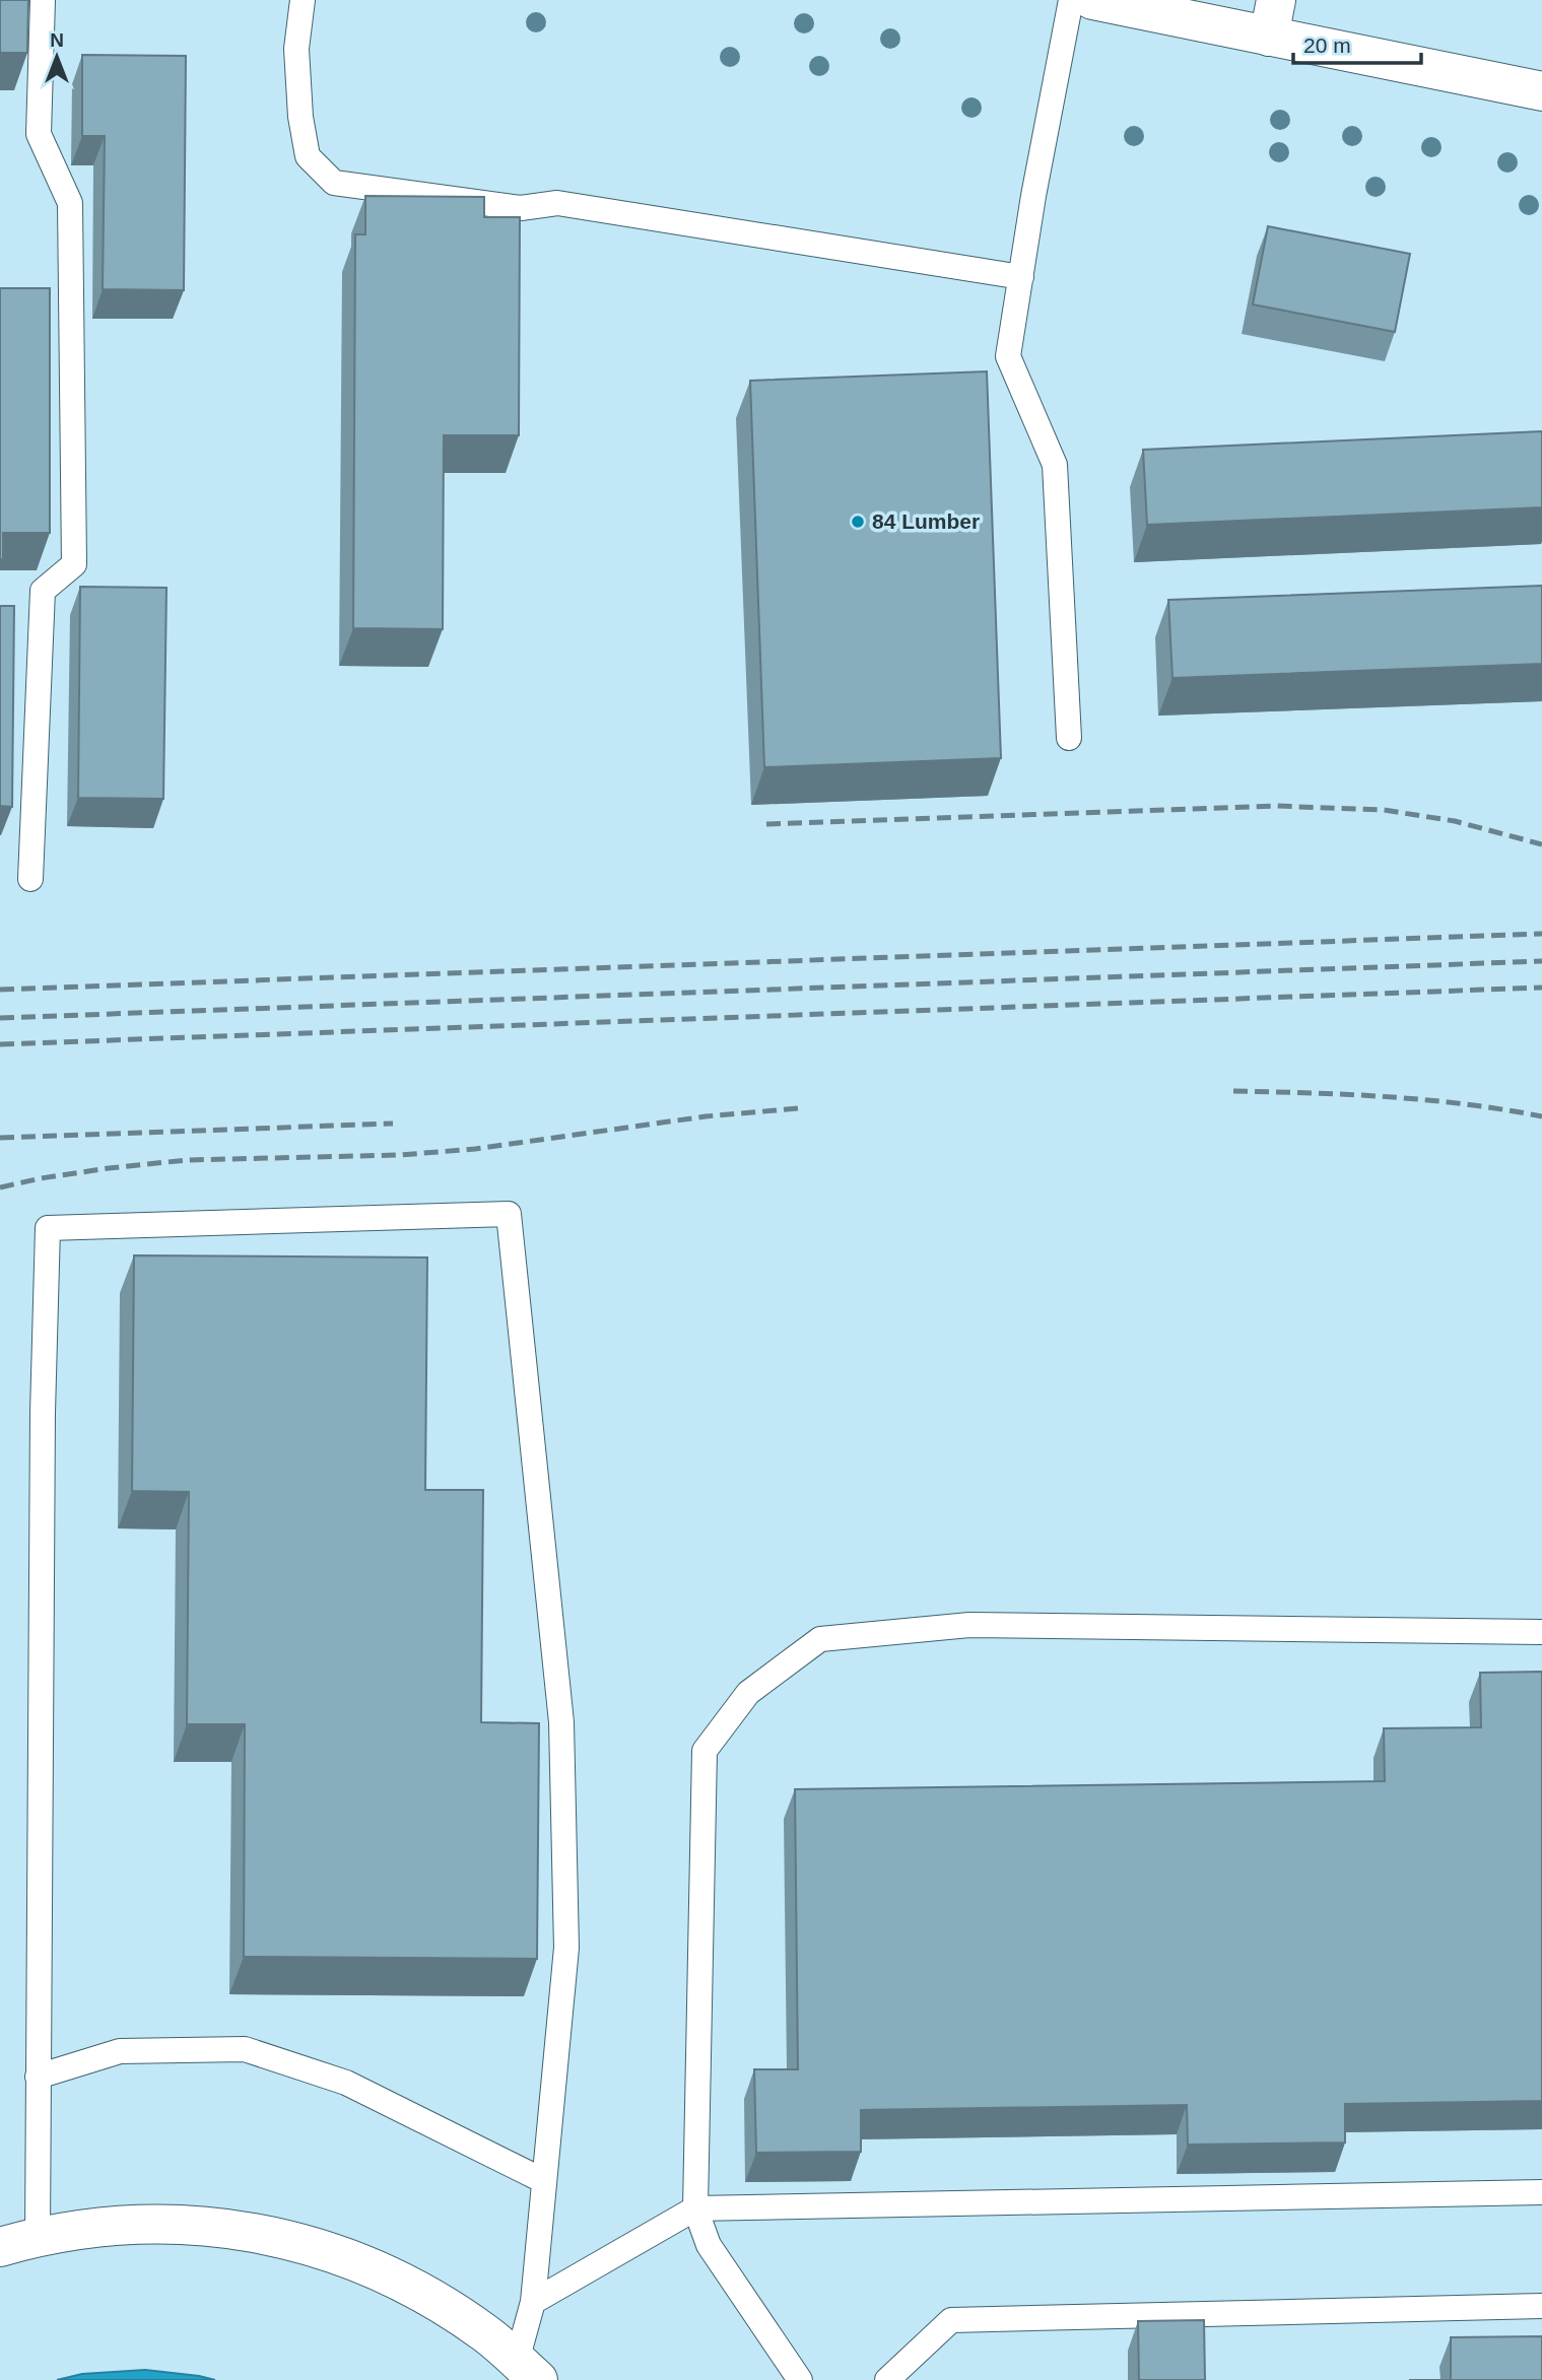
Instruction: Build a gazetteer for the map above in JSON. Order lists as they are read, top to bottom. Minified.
{"places":["84 Lumber"],"scale_bar":"20 m","north":"top"}
